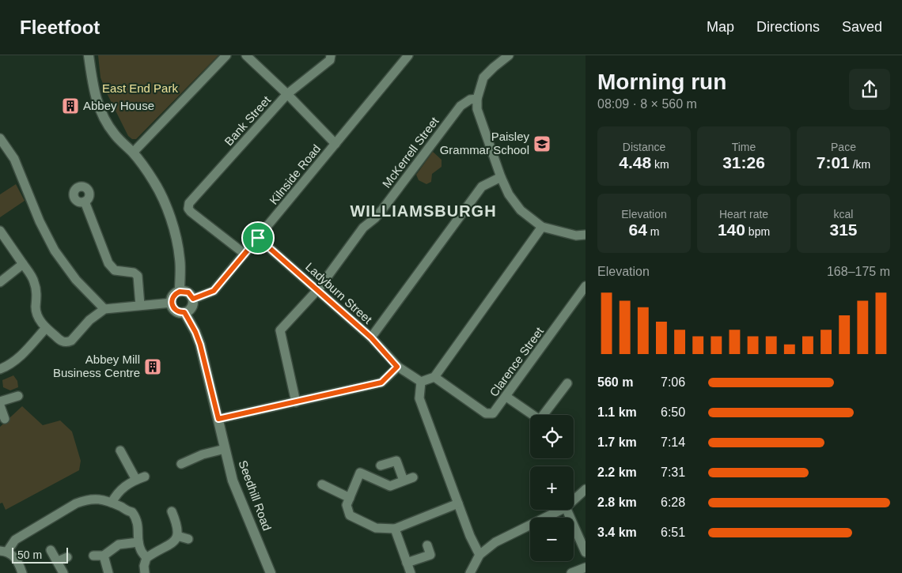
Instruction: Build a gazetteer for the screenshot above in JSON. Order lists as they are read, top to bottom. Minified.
{"streets":{"street":["Bank Street","McKerrell Street","Kilnside Road","Ladyburn Street","Clarence Street","Seedhill Road"]},"crossings":[["Bank Street","Kilnside Road"],["McKerrell Street","Ladyburn Street"],["Kilnside Road","Ladyburn Street"],["Kilnside Road","Seedhill Road"]],"districts":["WILLIAMSBURGH"],"parks":["East End Park"],"places":{"building":["Abbey House","Abbey Mill Business Centre"],"school or university":["Paisley Grammar School"]},"scale_bar":"50 m","page":{"header":"Fleetfoot","nav":["Map","Directions","Saved"],"heading":["Morning run","08:09 · 8 × 560 m"],"stats":[["Distance","4.48 km"],["Time","31:26"],["Pace","7:01 /km"],["Elevation","64 m"],["Heart rate","140 bpm"],["kcal","315"]],"chart":["Elevation","168–175 m"],"list":[{"name":"560 m","note":"7:06"},{"name":"1.1 km","note":"6:50"},{"name":"1.7 km","note":"7:14"},{"name":"2.2 km","note":"7:31"},{"name":"2.8 km","note":"6:28"},{"name":"3.4 km","note":"6:51"}],"map_buttons":["+","−"],"scale":"50 m"}}
